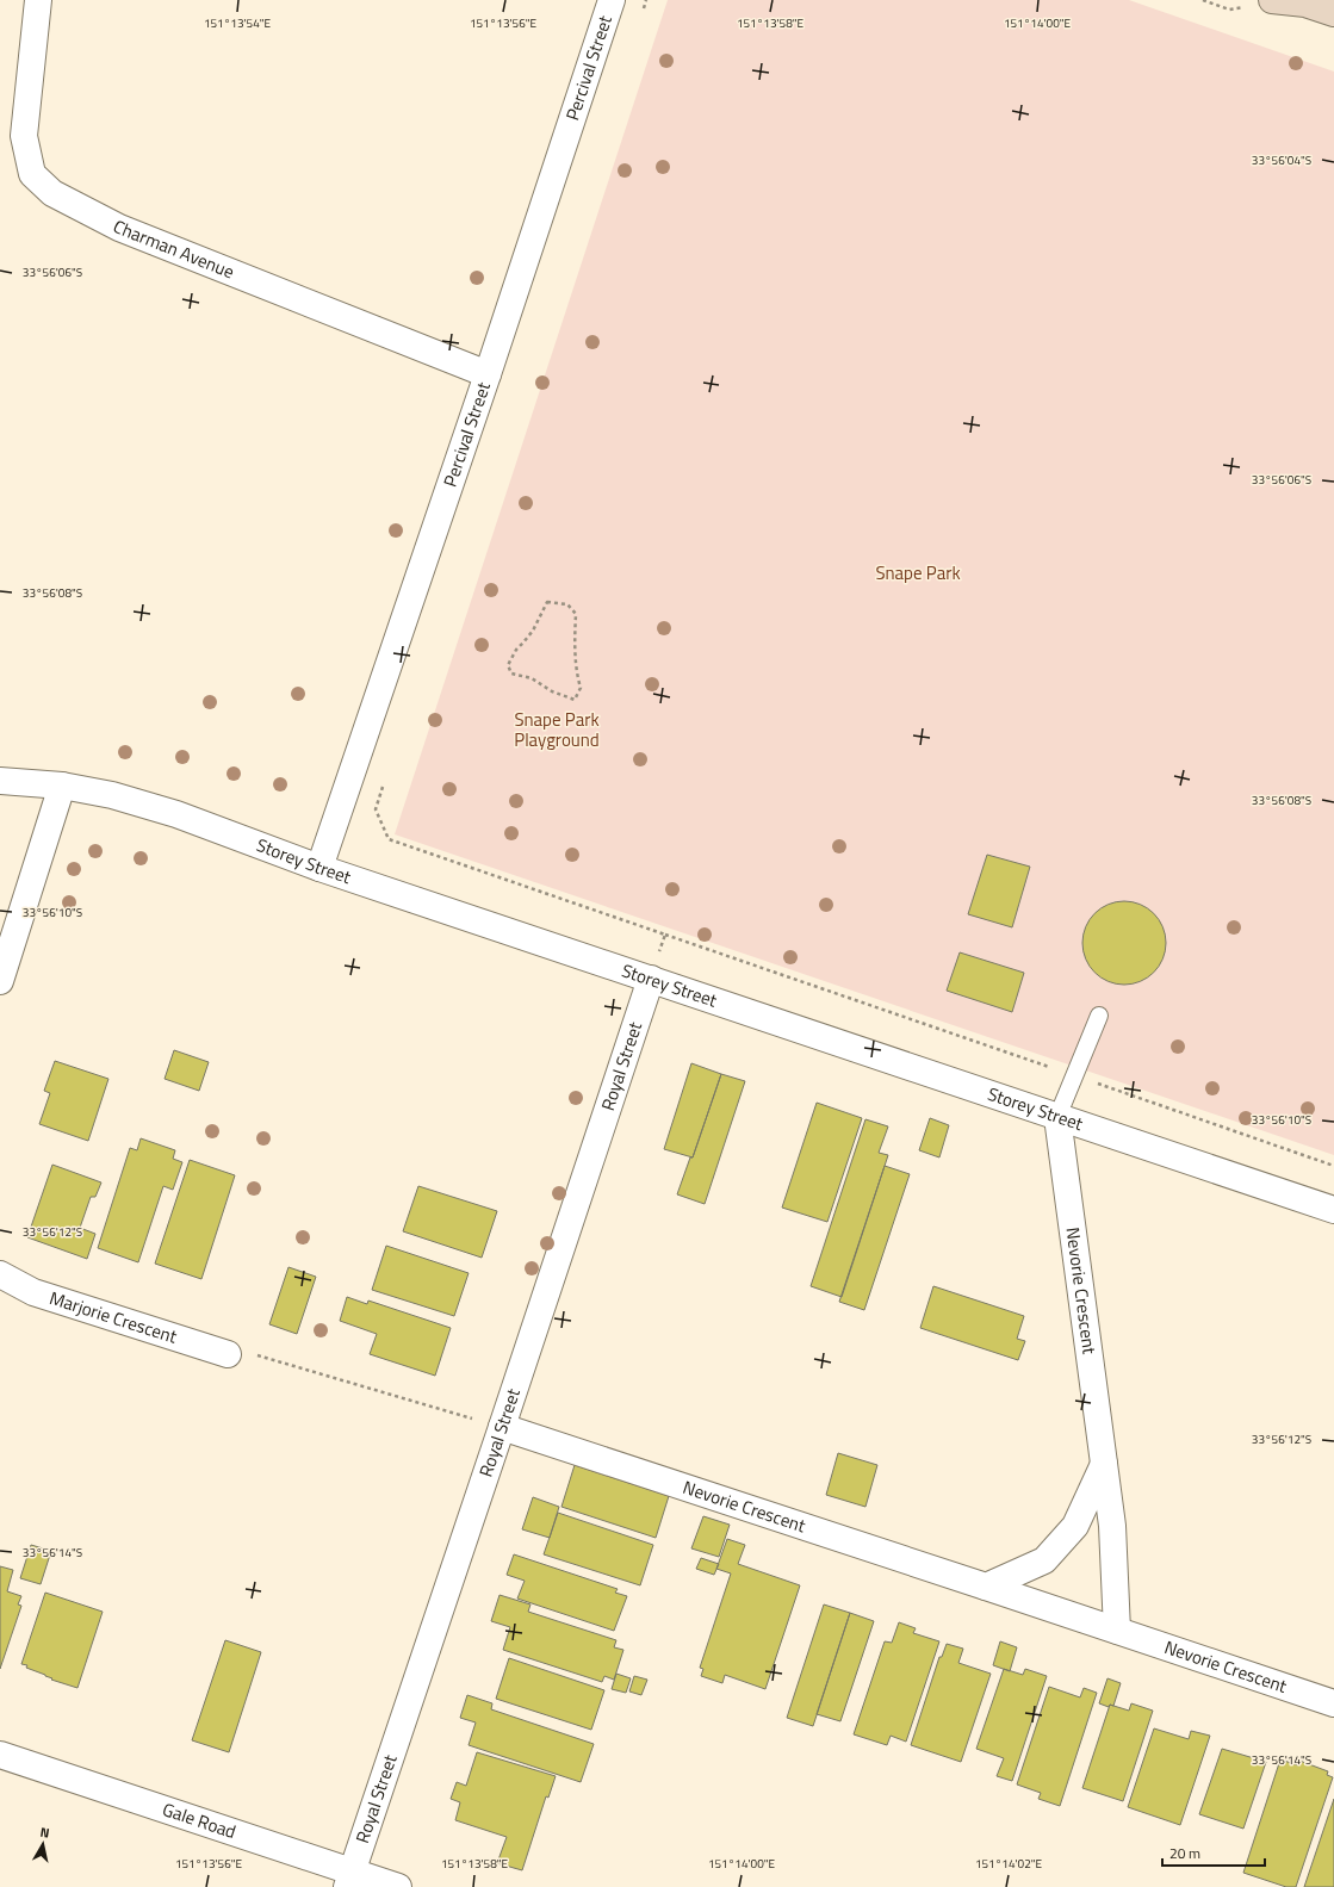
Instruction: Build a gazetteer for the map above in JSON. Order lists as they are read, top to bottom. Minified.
{"streets":{"street":["Percival Street","Charman Avenue","Storey Street","Royal Street","Nevorie Crescent","Marjorie Crescent","Gale Road"]},"crossings":[["Percival Street","Charman Avenue"],["Percival Street","Storey Street"],["Storey Street","Royal Street"],["Storey Street","Nevorie Crescent"],["Royal Street","Nevorie Crescent"],["Royal Street","Gale Road"]],"parks":["Snape Park","Snape Park Playground"],"scale_bar":"20 m","north":"top","coordinates":["151°13'54\"E","151°13'56\"E","151°13'58\"E","151°14'00\"E","33°56'04\"S","33°56'06\"S","33°56'08\"S","33°56'10\"S","33°56'12\"S","33°56'14\"S","151°14'02\"E"]}
